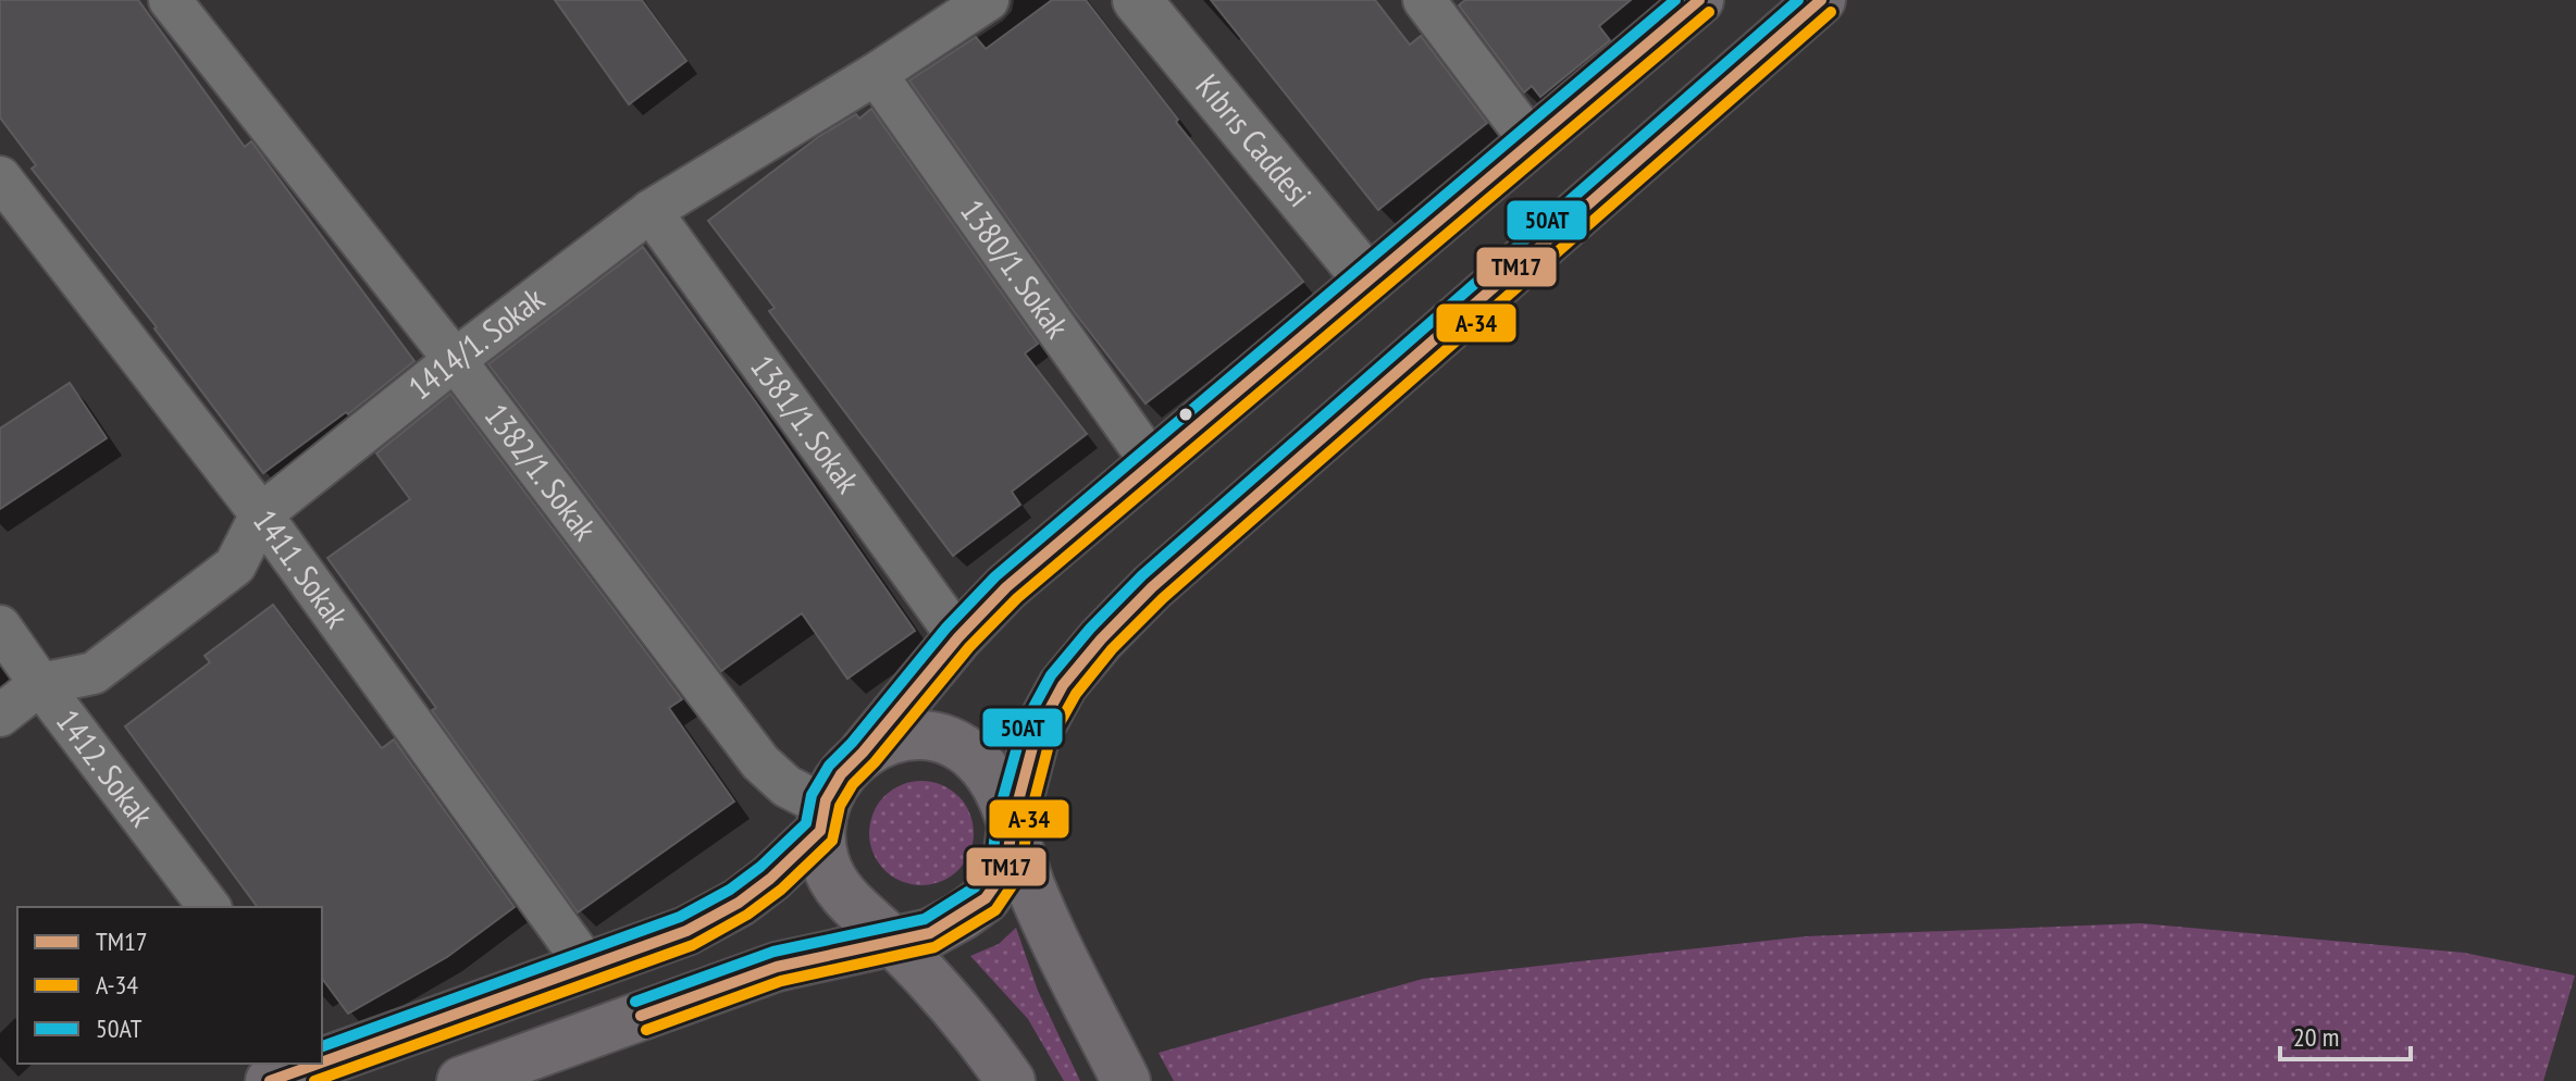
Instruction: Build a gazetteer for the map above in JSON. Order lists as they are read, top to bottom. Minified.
{"streets":{"main road":["Kıbrıs Caddesi"],"street":["1380/1. Sokak","1414/1. Sokak","1381/1. Sokak","1382/1. Sokak","1411. Sokak","1412. Sokak"]},"crossings":[["1380/1. Sokak","1414/1. Sokak"],["1414/1. Sokak","1381/1. Sokak"],["1414/1. Sokak","1382/1. Sokak"],["1414/1. Sokak","1411. Sokak"],["1414/1. Sokak","1412. Sokak"]],"lines":["transit line TM17","transit line 50AT","transit line A-34"],"legend":["TM17","A-34","50AT"],"scale_bar":"20 m"}
